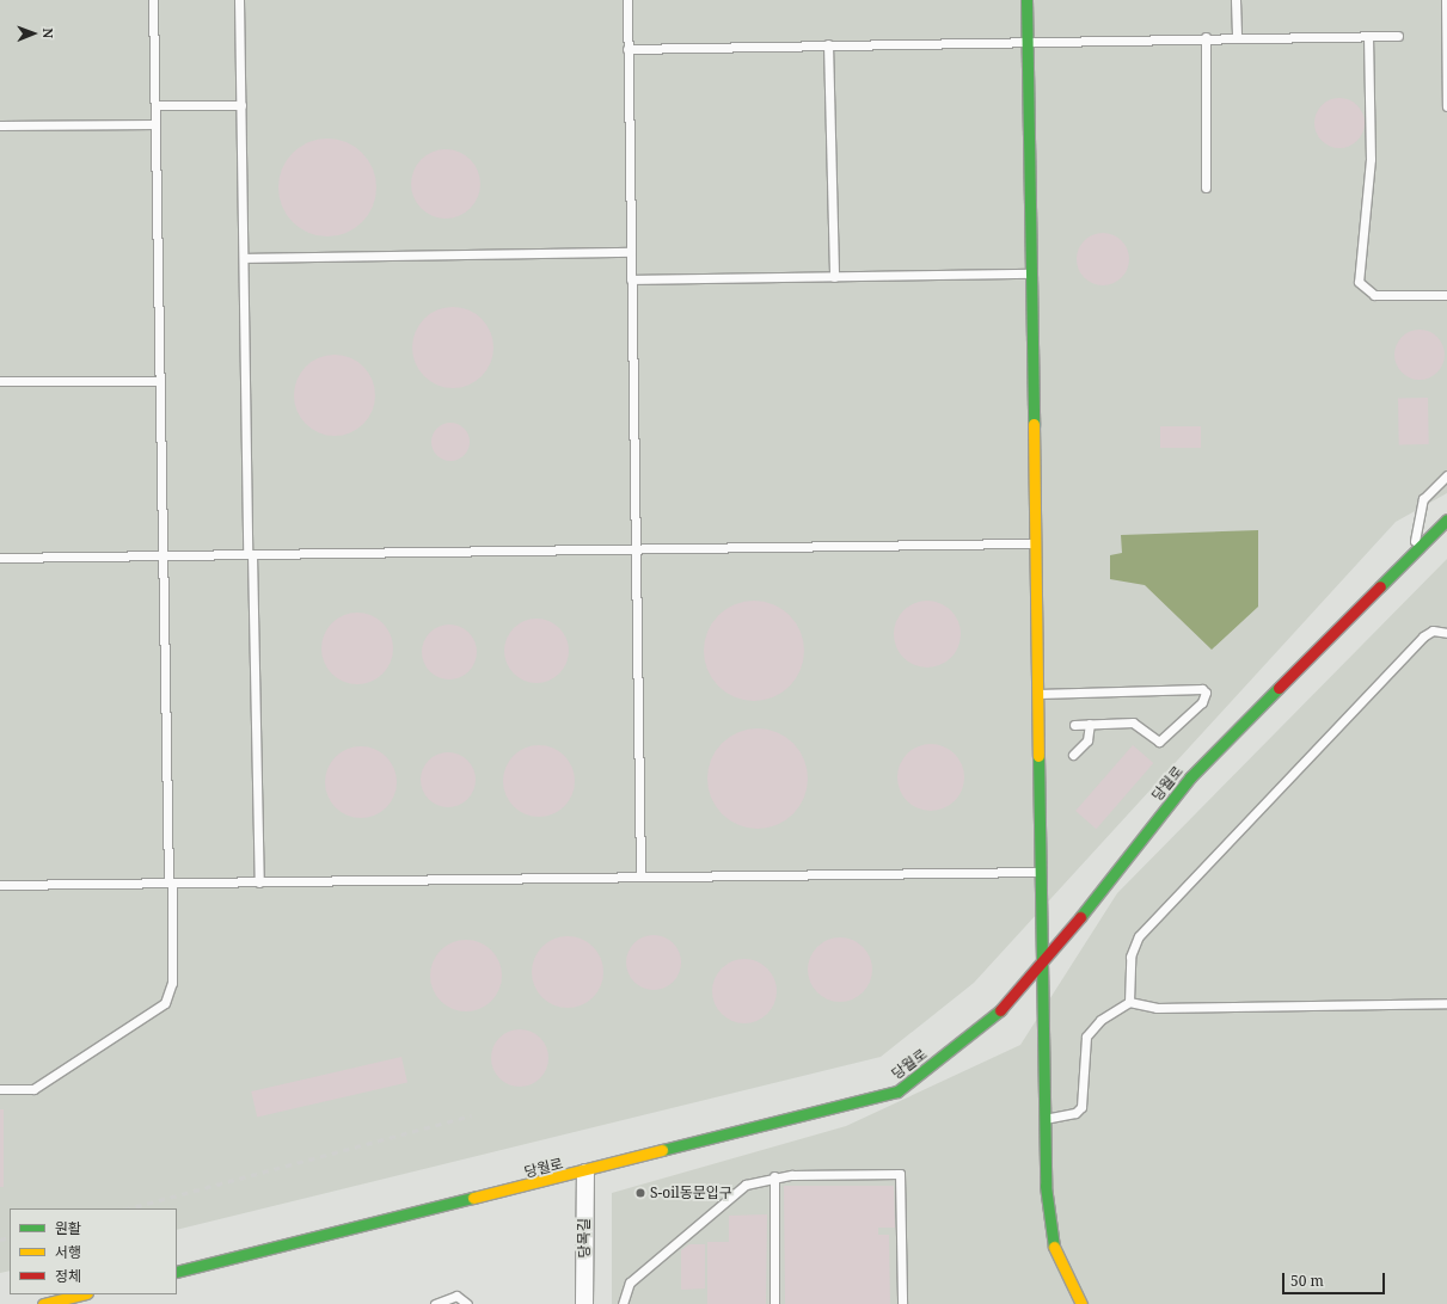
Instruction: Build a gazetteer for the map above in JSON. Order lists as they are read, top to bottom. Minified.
{"streets":{"main road":["당월로"],"street":["당목길"]},"crossings":[["당월로","당목길"]],"places":["S-oil동문입구"],"legend":["원활","서행","정체"],"scale_bar":"50 m","north":"right"}
